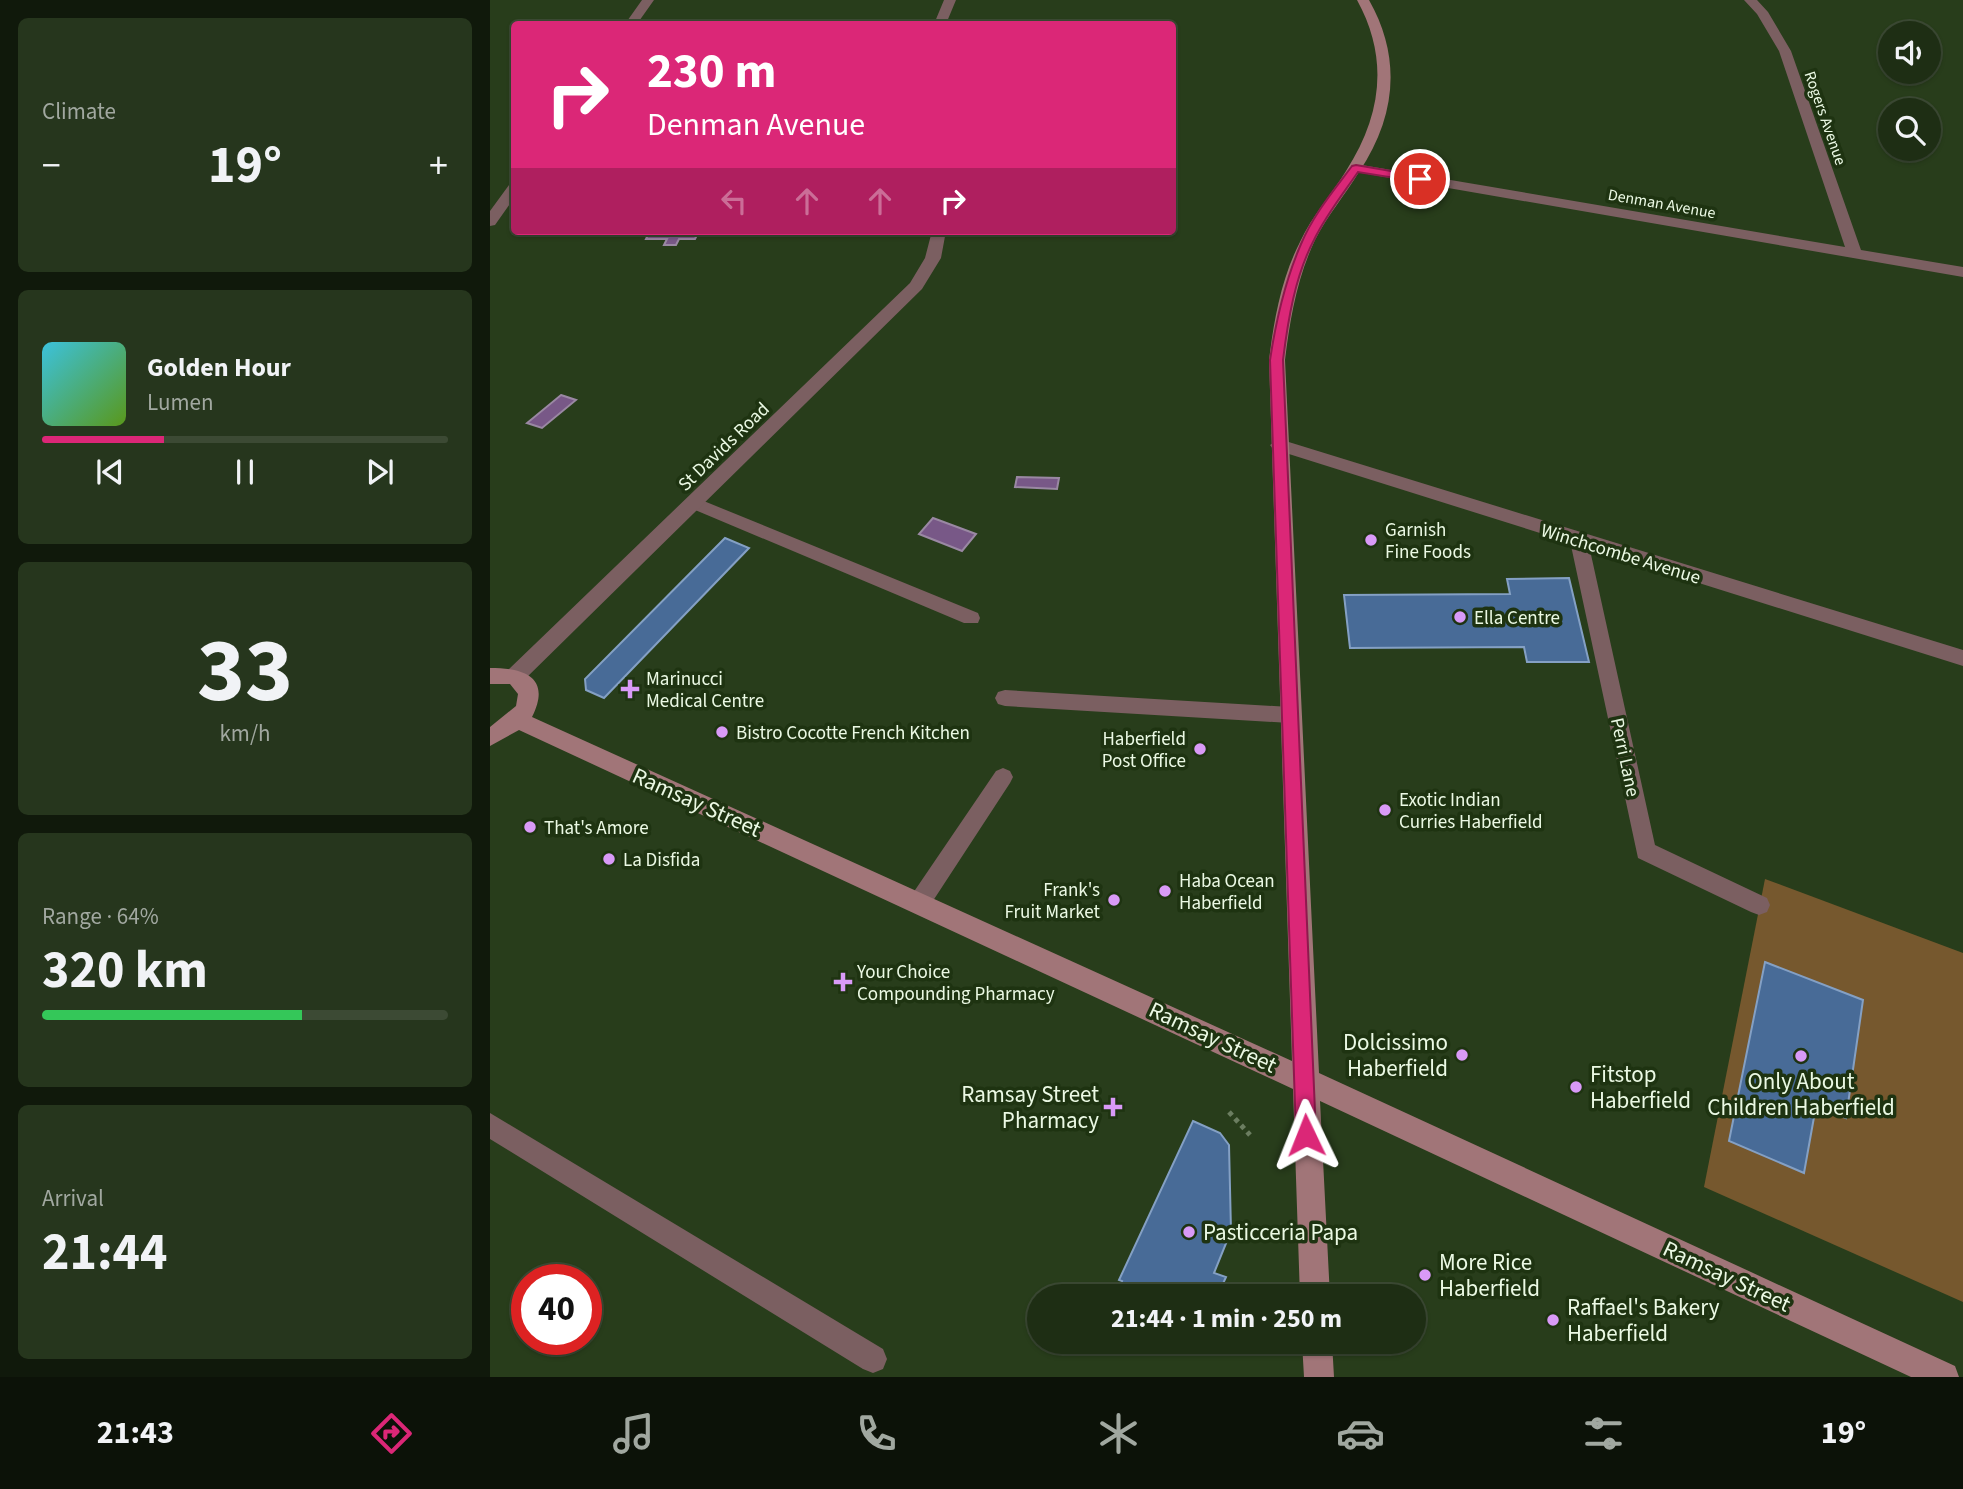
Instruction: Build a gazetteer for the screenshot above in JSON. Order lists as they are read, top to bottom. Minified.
{"streets":{"street":["Rogers Avenue","Denman Avenue","St Davids Road","Winchcombe Avenue","Ramsay Street"],"lane":["Perri Lane"]},"crossings":[["Rogers Avenue","Denman Avenue"],["Winchcombe Avenue","Perri Lane"]],"places":{"other":["Garnish Fine Foods","Ella Centre","Bistro Cocotte French Kitchen","Haberfield Post Office","Exotic Indian Curries Haberfield","That's Amore","La Disfida","Haba Ocean Haberfield","Frank's Fruit Market","Dolcissimo Haberfield","Only About Children Haberfield","Fitstop Haberfield","Pasticceria Papa","More Rice Haberfield","Raffael's Bakery Haberfield"],"health":["Marinucci Medical Centre","Your Choice Compounding Pharmacy","Ramsay Street Pharmacy"]},"page":{"tile":["Climate",["33","km/h"],["Range · 64%","320 km"],["Arrival","21:44"]],"turn":["230 m","Denman Avenue"],"heat":["−","19°","+"],"song":["Golden Hour","Lumen"],"limit":"40","trip":"21:44 · 1 min · 250 m","tabs":["21:43","19°"]}}
